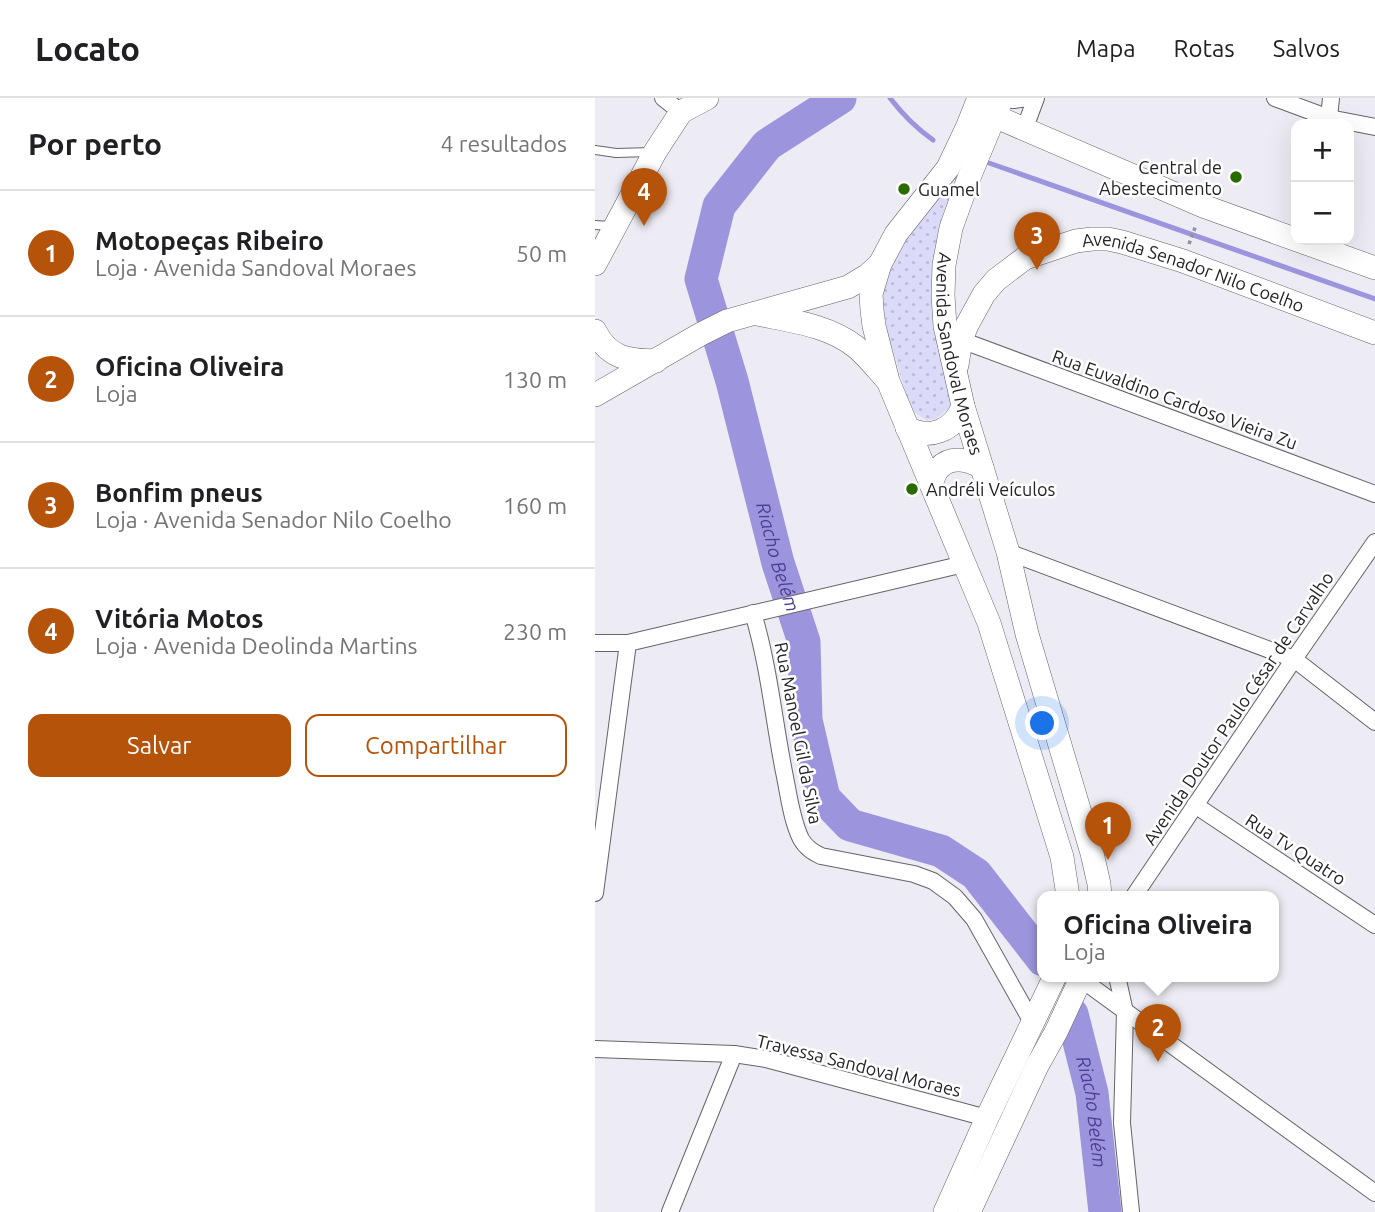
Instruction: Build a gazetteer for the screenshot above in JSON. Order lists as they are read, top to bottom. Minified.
{"streets":{"main road":["Avenida Senador Nilo Coelho","Avenida Sandoval Moraes"],"street":["Rua Euvaldino Cardoso Vieira Zu","Avenida Doutor Paulo César de Carvalho","Rua Manoel Gil da Silva","Rua Tv Quatro","Travessa Sandoval Moraes"]},"crossings":[["Avenida Senador Nilo Coelho","Avenida Sandoval Moraes"],["Avenida Senador Nilo Coelho","Rua Euvaldino Cardoso Vieira Zu"],["Avenida Doutor Paulo César de Carvalho","Rua Tv Quatro"]],"water":["Riacho Belém"],"places":["Central de Abestecimento","Guamel","Andréli Veículos"],"page":{"header":"Locato","nav":["Mapa","Rotas","Salvos"],"heading":["Por perto","4 resultados"],"map_buttons":["+","−"],"pins":["4","3","1","2"],"list":[{"mark":"1","name":"Motopeças Ribeiro","note":"Loja · Avenida Sandoval Moraes","value":"50 m"},{"mark":"2","name":"Oficina Oliveira","note":"Loja","value":"130 m"},{"mark":"3","name":"Bonfim pneus","note":"Loja · Avenida Senador Nilo Coelho","value":"160 m"},{"mark":"4","name":"Vitória Motos","note":"Loja · Avenida Deolinda Martins","value":"230 m"}],"buttons":["Salvar","Compartilhar"],"popup":["Oficina Oliveira","Loja"]}}
